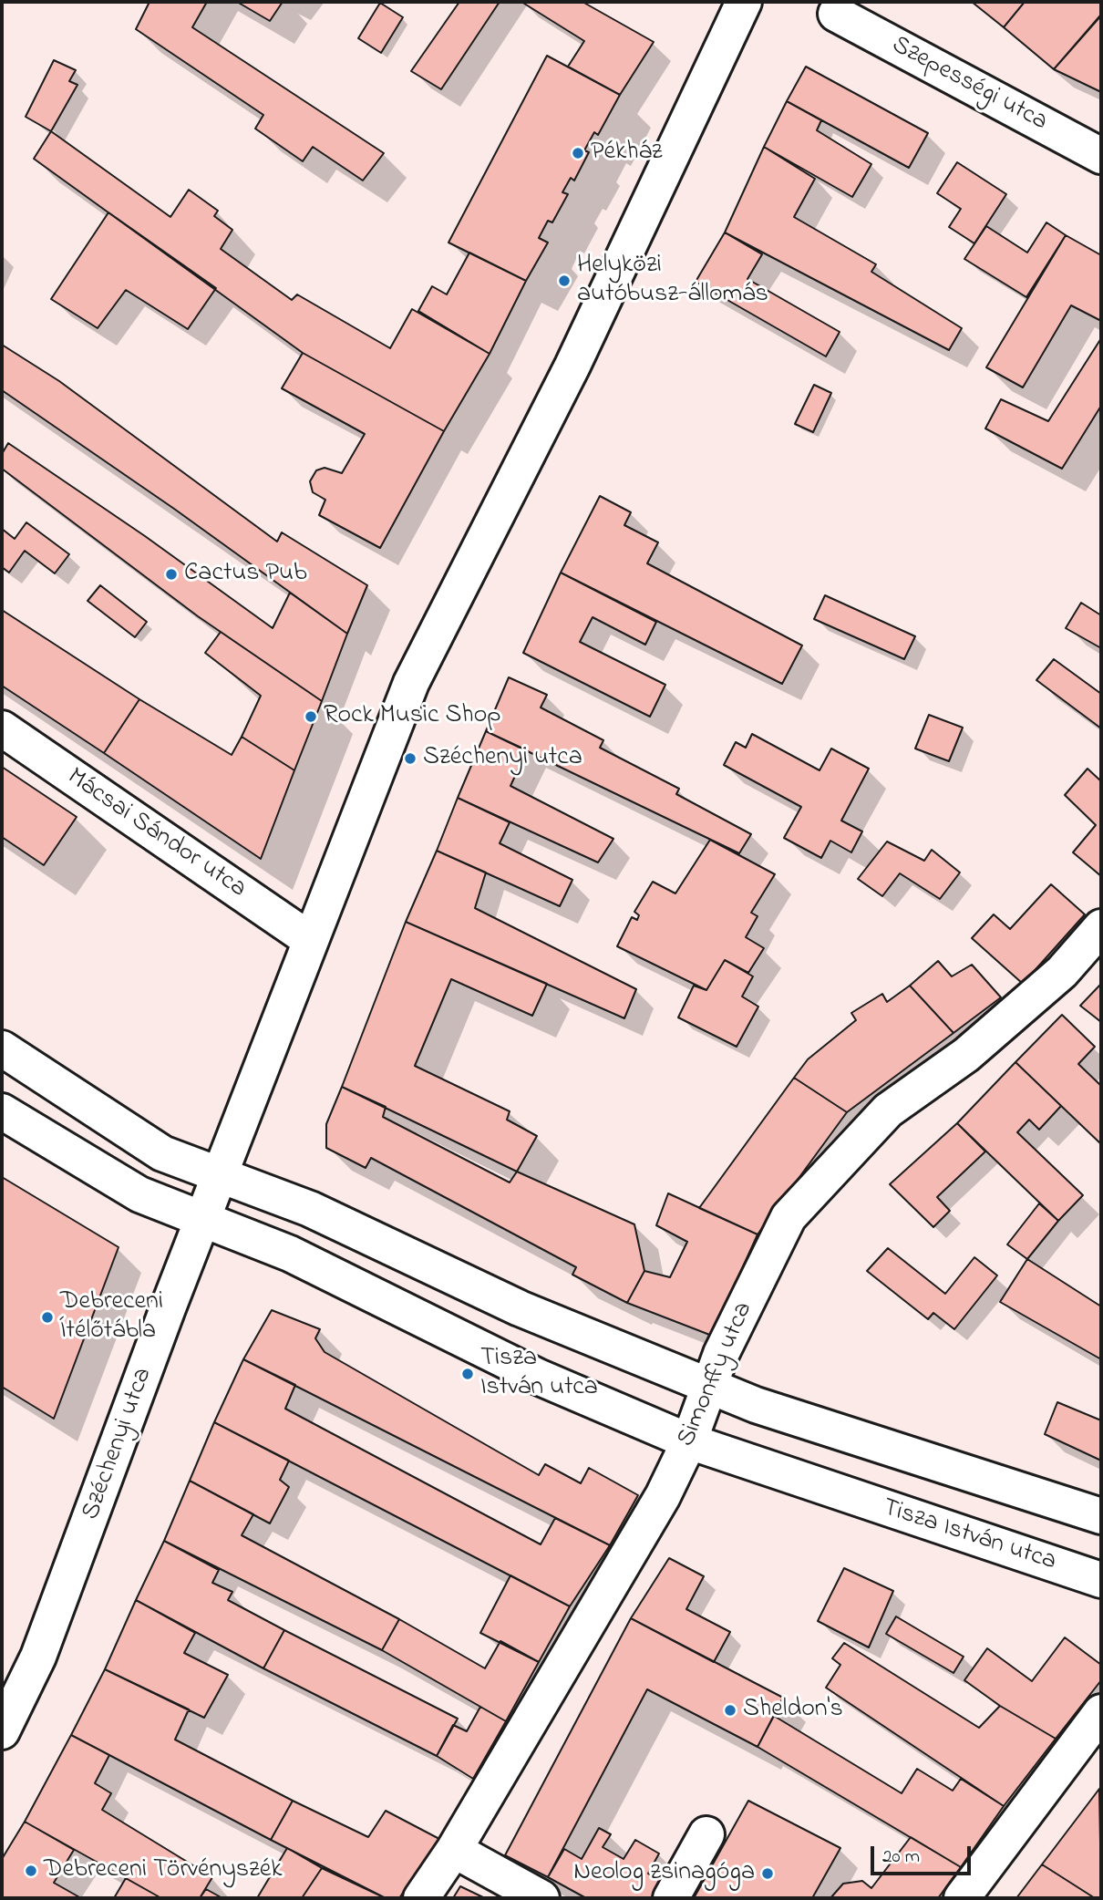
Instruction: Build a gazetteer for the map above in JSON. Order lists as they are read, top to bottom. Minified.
{"streets":{"street":["Szepességi utca","Mácsai Sándor utca","Simonffy utca","Széchenyi utca","Tisza István utca"]},"crossings":[["Mácsai Sándor utca","Széchenyi utca"],["Simonffy utca","Tisza István utca"],["Széchenyi utca","Tisza István utca"]],"places":["Pékház","Helyközi autóbusz-állomás","Cactus Pub","Rock Music Shop","Széchenyi utca","Debreceni Ítélőtábla","Tisza István utca","Sheldon's","Debreceni Törvényszék","Neolog zsinagóga"],"scale_bar":"20 m"}
